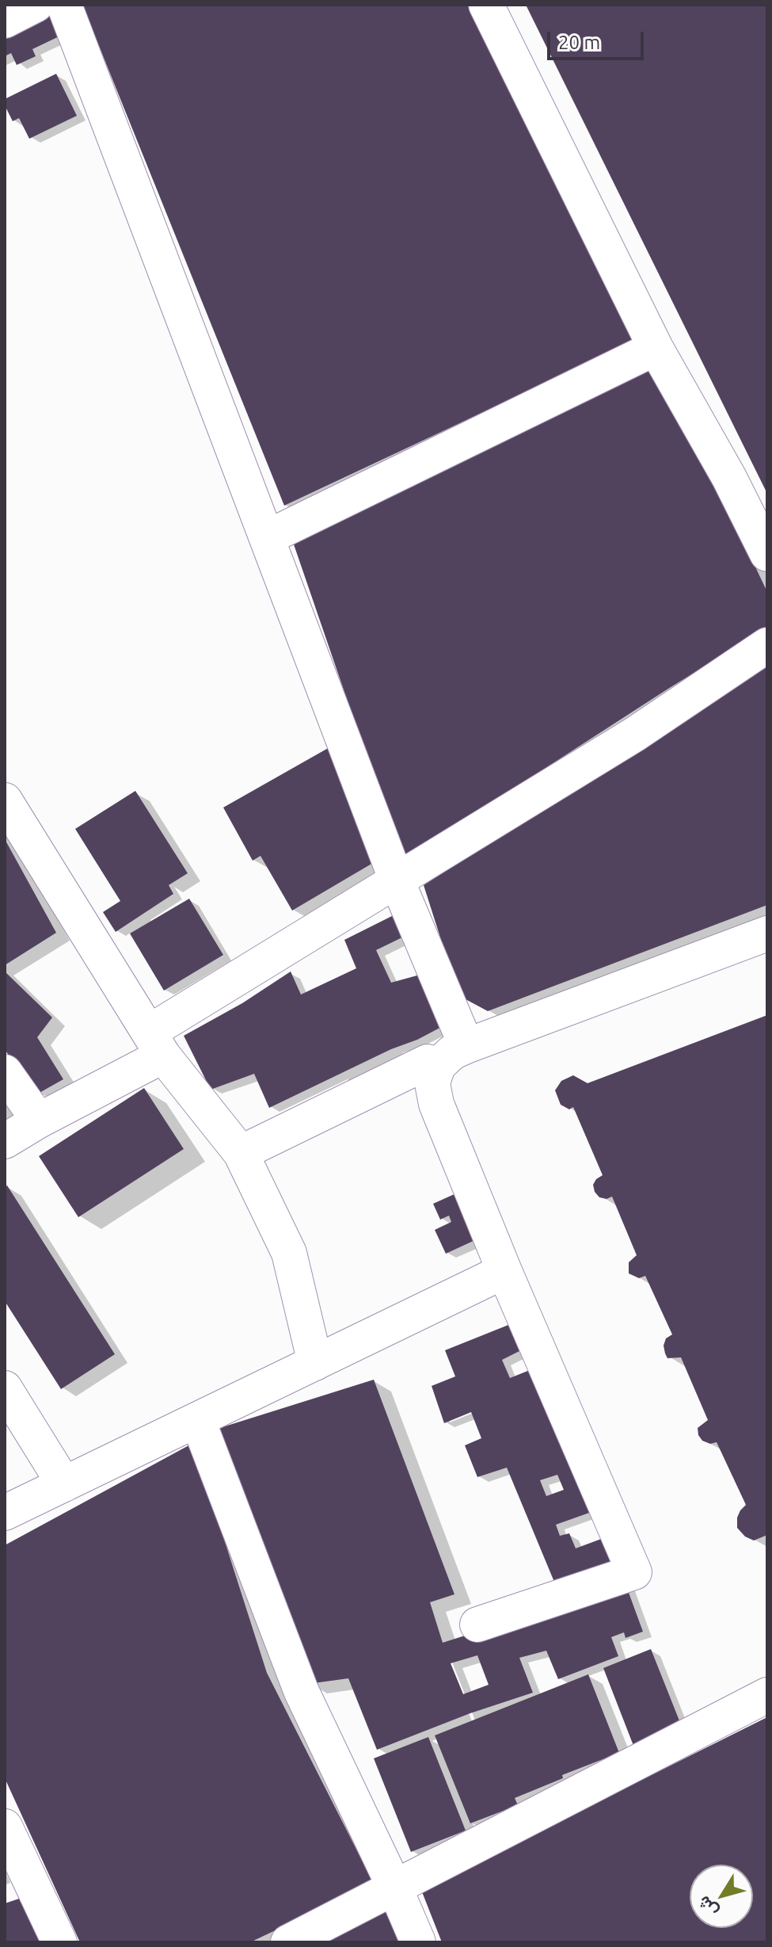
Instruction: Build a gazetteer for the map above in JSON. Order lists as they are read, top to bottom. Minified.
{"scale_bar":"20 m","north":"bottom left"}
